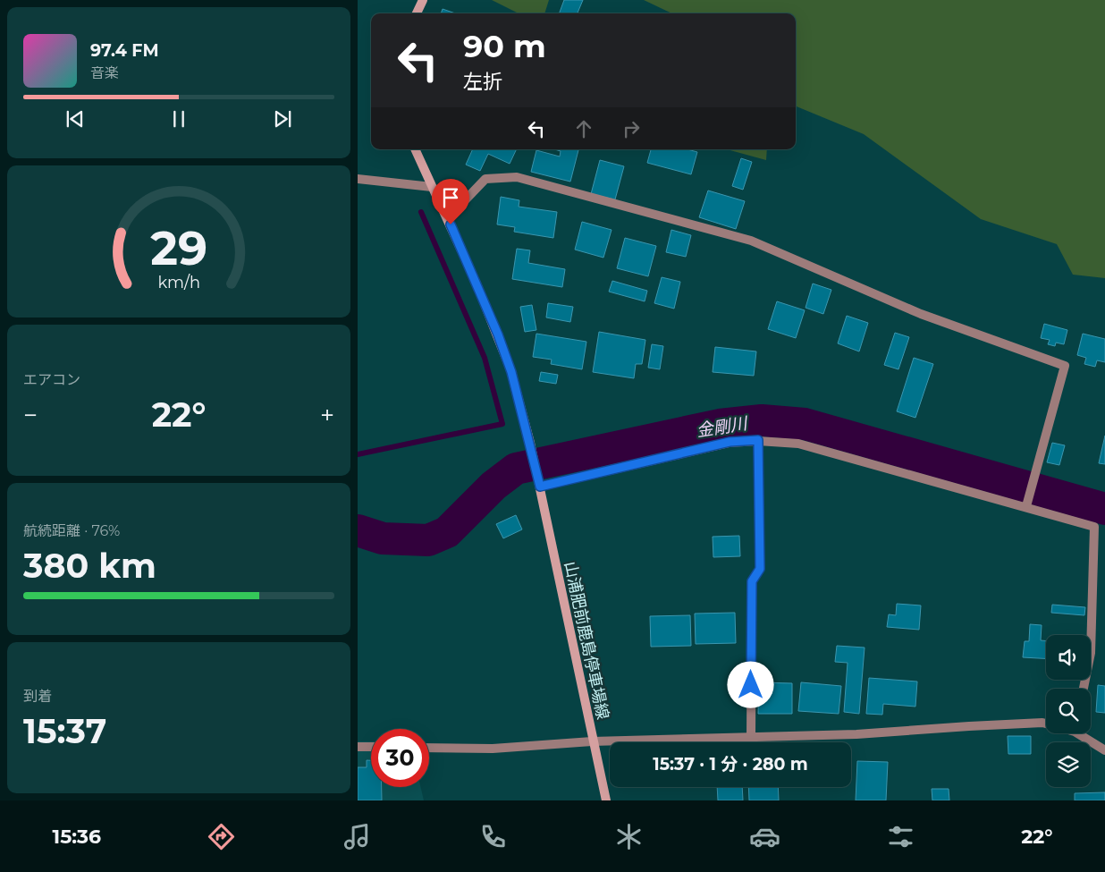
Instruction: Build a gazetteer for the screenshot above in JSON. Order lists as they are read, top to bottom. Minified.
{"streets":{"main road":["山浦肥前鹿島停車場線"]},"water":["金剛川"],"page":{"turn":["90 m","左折"],"song":["97.4 FM","音楽"],"tile":["エアコン",["航続距離 · 76%","380 km"],["到着","15:37"]],"heat":["−","22°","+"],"limit":"30","trip":"15:37 · 1 分 · 280 m","tabs":["15:36","22°"],"gauge":["29","km/h"]}}
